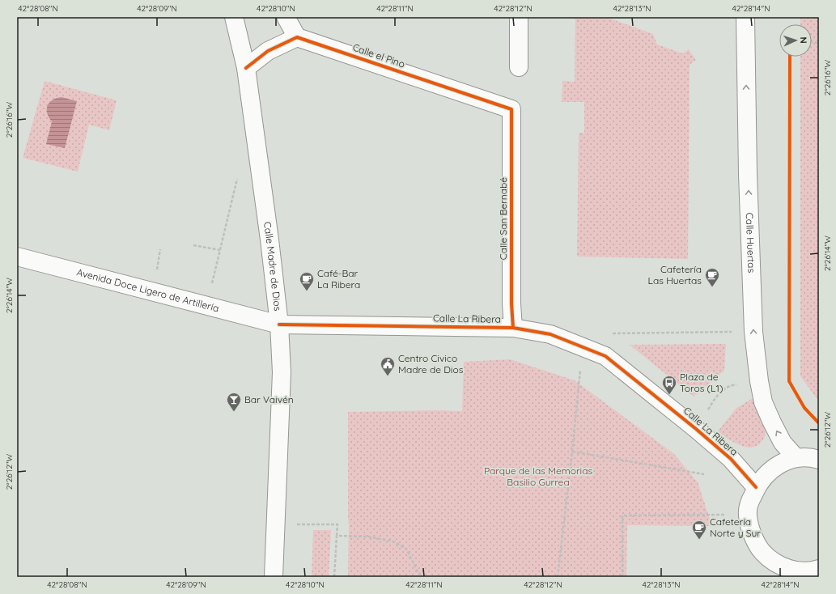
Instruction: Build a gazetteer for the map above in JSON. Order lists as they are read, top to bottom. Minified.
{"streets":{"street":["Calle el Pino","Calle San Bernabé","Calle Huertas","Calle Madre de Dios","Avenida Doce Ligero de Artillería","Calle La Ribera"]},"crossings":[["Calle el Pino","Calle San Bernabé"],["Calle San Bernabé","Calle La Ribera"],["Calle Madre de Dios","Avenida Doce Ligero de Artillería"],["Calle Madre de Dios","Calle La Ribera"],["Avenida Doce Ligero de Artillería","Calle La Ribera"]],"one_way":["Calle Huertas"],"parks":["Parque de las Memorias Basilio Gurrea"],"places":{"cafe":["Cafetería Las Huertas","Café-Bar La Ribera","Cafetería Norte y Sur"],"public building":["Centro Civico Madre de Dios"],"bus stop":["Plaza de Toros (L1)"],"bar":["Bar Vaivén"]},"north":"right","coordinates":["42°28'08\"N","42°28'09\"N","42°28'10\"N","42°28'11\"N","42°28'12\"N","42°28'13\"N","42°28'14\"N","2°26'16\"W","2°26'14\"W","2°26'12\"W"]}
